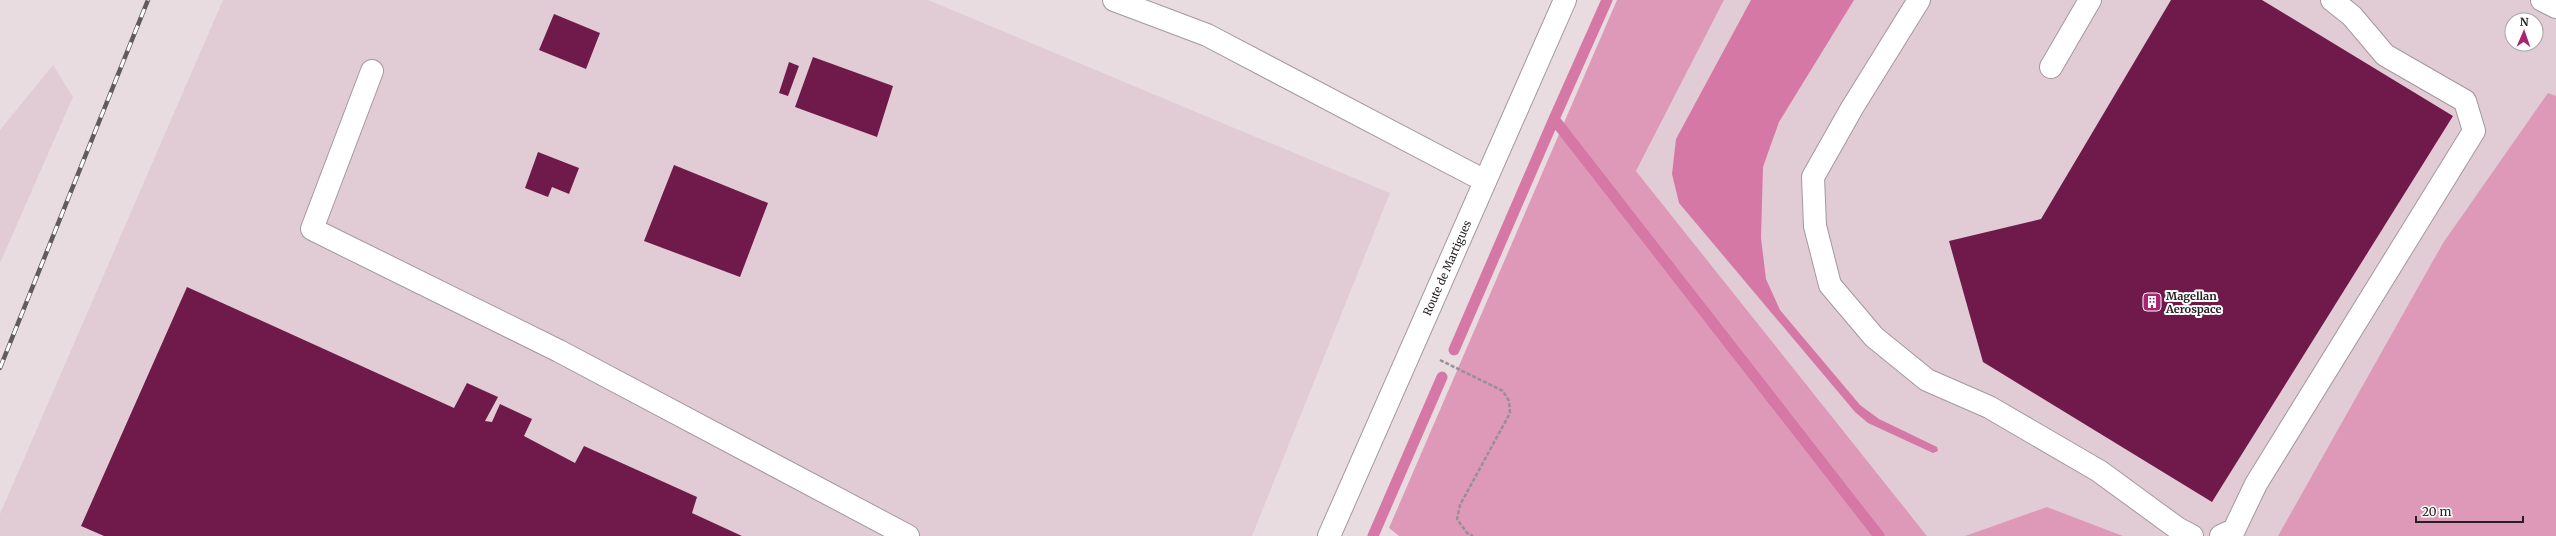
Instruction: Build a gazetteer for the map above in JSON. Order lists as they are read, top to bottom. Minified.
{"streets":{"main road":["Route de Martigues"]},"places":{"building":["Magellan Aerospace"]},"scale_bar":"20 m","north":"top"}
